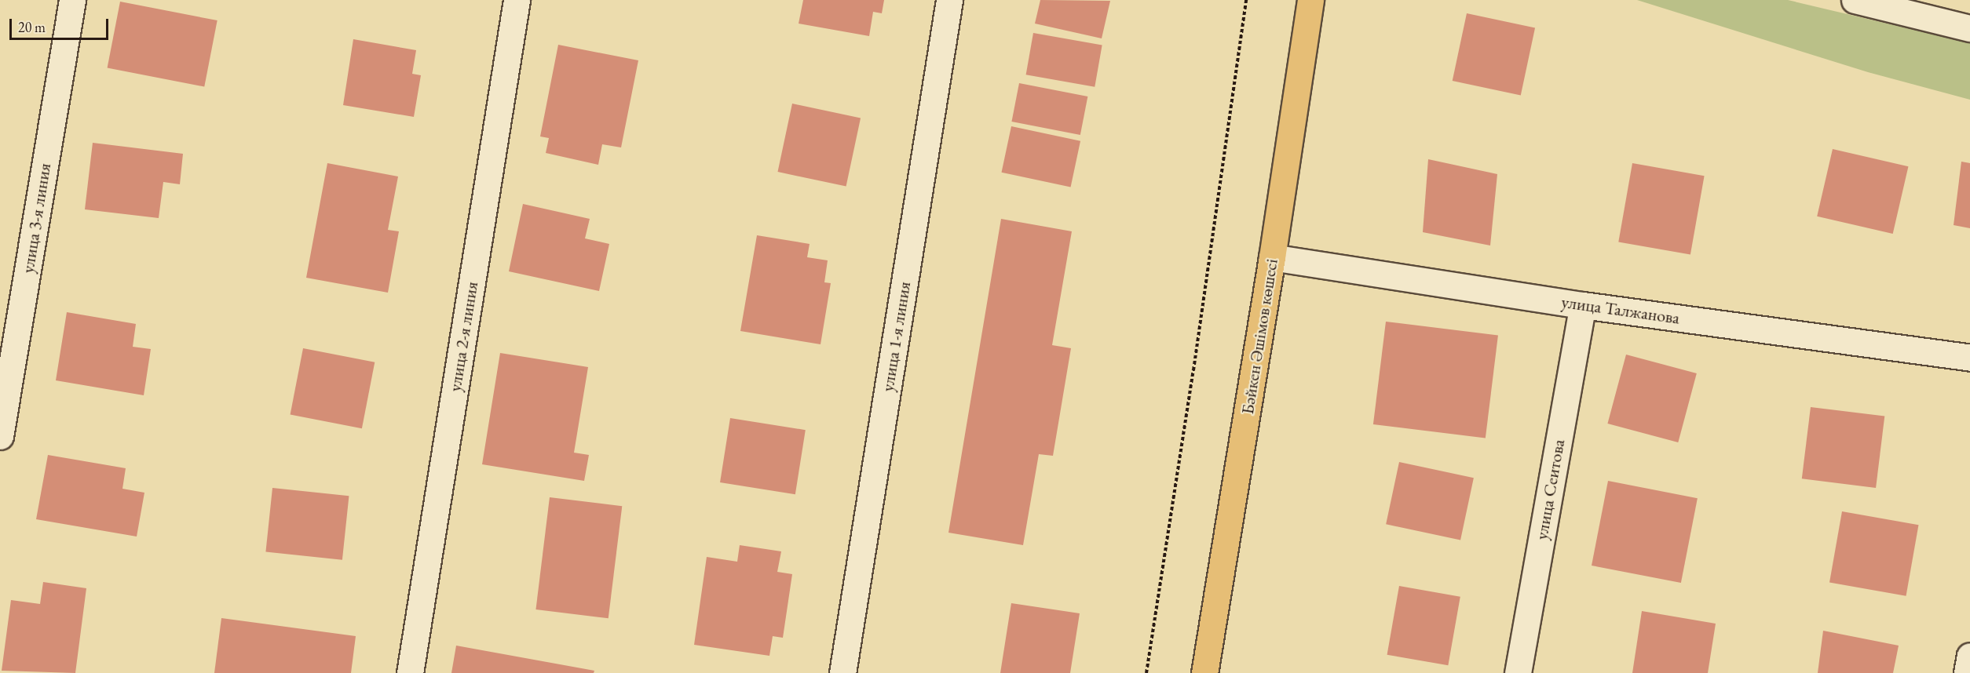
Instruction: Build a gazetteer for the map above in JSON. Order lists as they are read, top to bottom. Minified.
{"streets":{"main road":["Бәйкен Әшімов көшесі"],"street":["улица 3-я линия","улица Талжанова","улица 2-я линия","улица 1-я линия","улица Сеитова"]},"crossings":[["улица Талжанова","Бәйкен Әшімов көшесі"],["улица Талжанова","улица Сеитова"]],"scale_bar":"20 m"}
